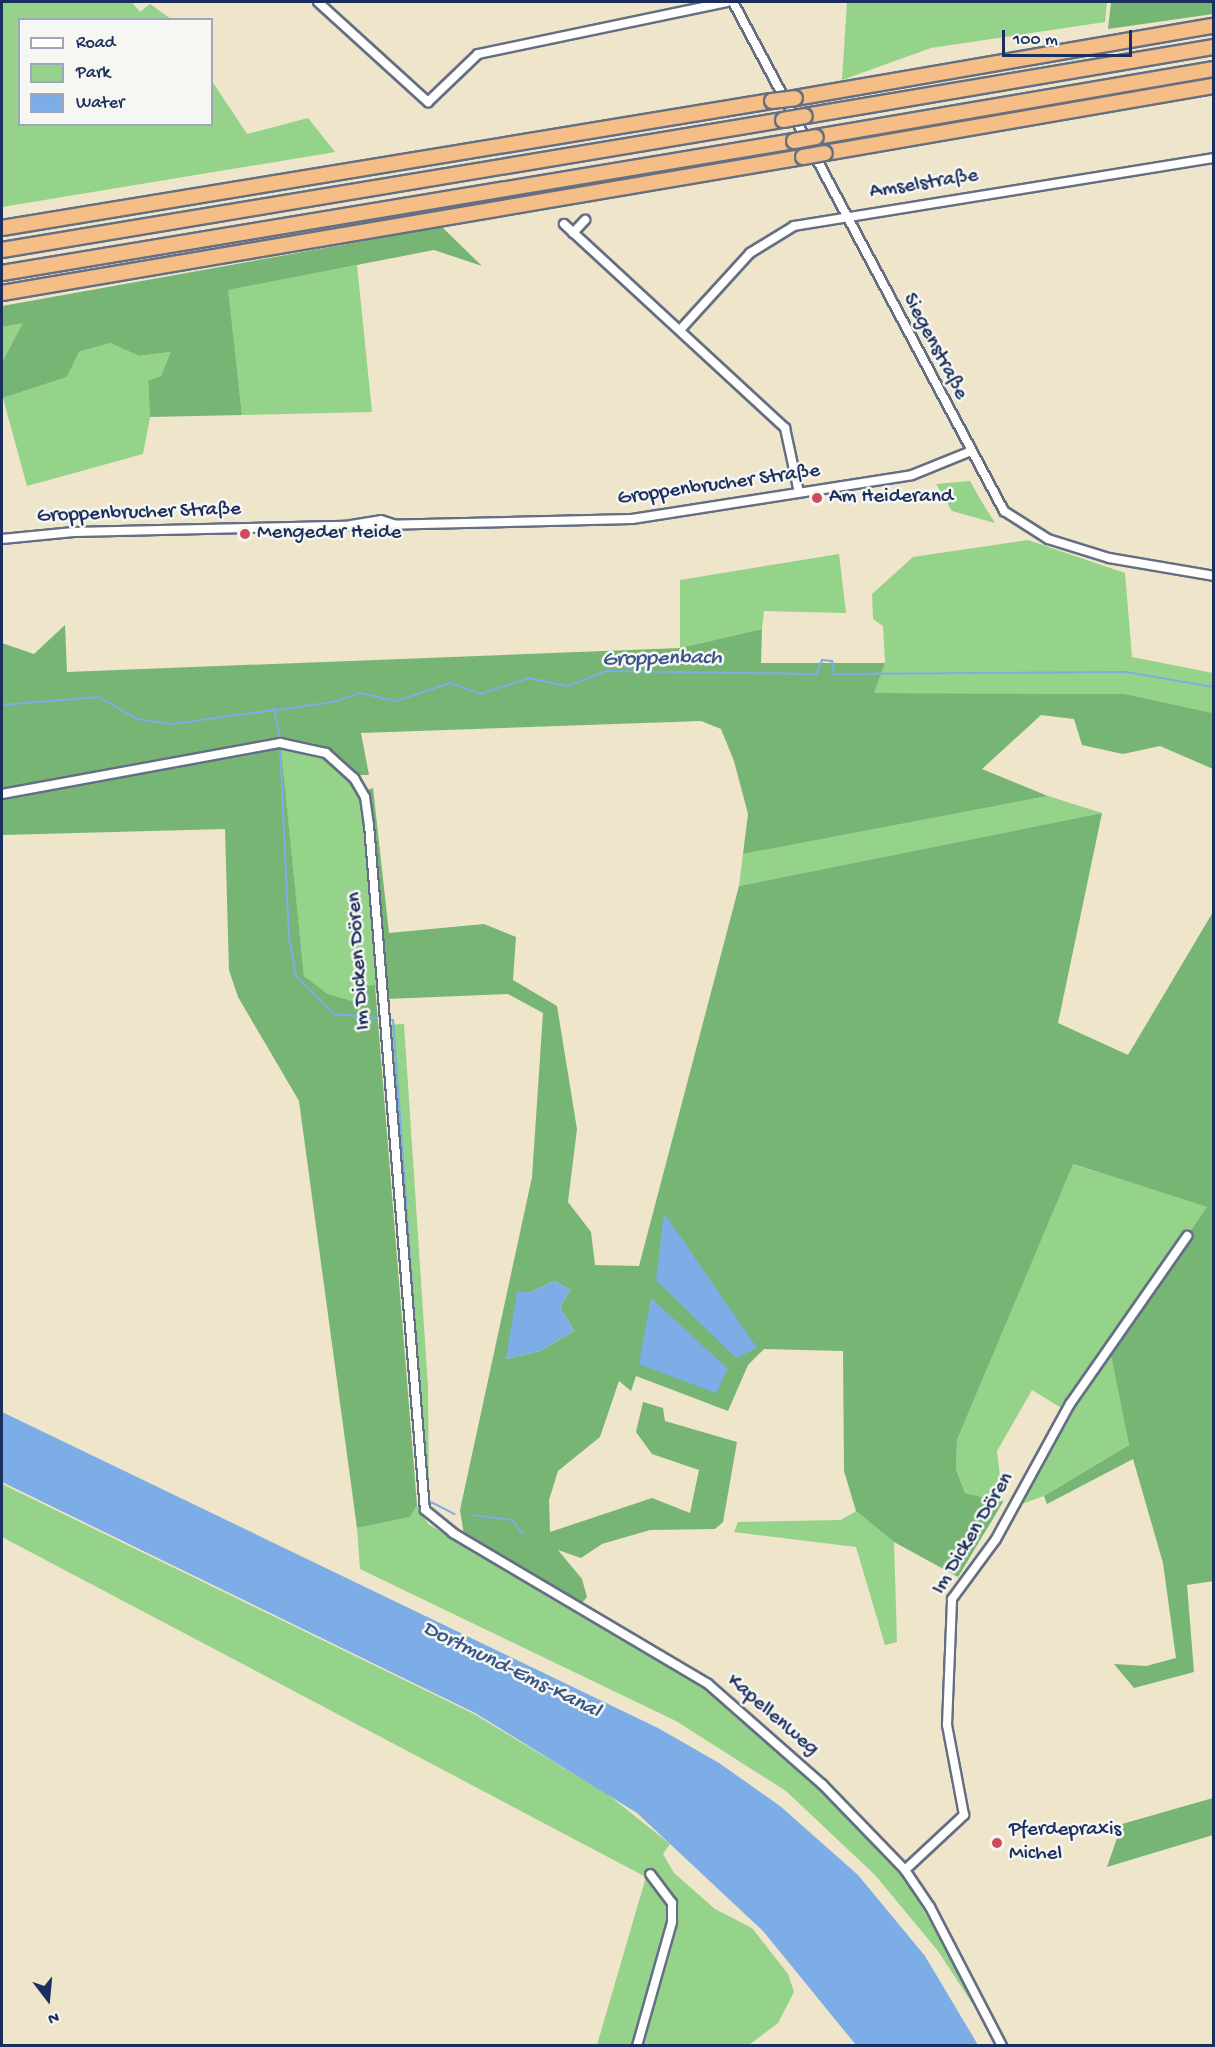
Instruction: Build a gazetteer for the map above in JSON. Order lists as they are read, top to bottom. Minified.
{"streets":{"street":["Amselstraße","Siegenstraße","Groppenbrucher Straße","Im Dicken Dören","Kapellenweg"]},"crossings":[["Amselstraße","Siegenstraße"],["Siegenstraße","Groppenbrucher Straße"],["Im Dicken Dören","Kapellenweg"]],"water":["Groppenbach","Dortmund-Ems-Kanal"],"places":["Am Heiderand","Mengeder Heide","Pferdepraxis Michel"],"legend":["Road","Park","Water"],"scale_bar":"100 m","north":"bottom"}
